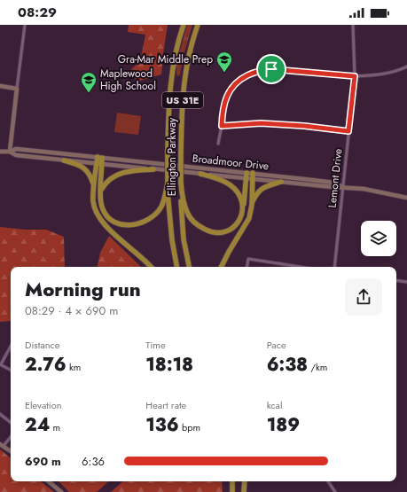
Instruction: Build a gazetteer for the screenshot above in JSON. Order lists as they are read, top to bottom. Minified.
{"streets":{"highway":["US 31E","Ellington Parkway"],"main road":["Broadmoor Drive"],"street":["Lemont Drive"]},"crossings":[["Broadmoor Drive","Lemont Drive"]],"places":{"school or university":["Gra-Mar Middle Prep","Maplewood High School"]},"page":{"status":"08:29","heading":["Morning run","08:29 · 4 × 690 m"],"stats":[["Distance","2.76 km"],["Time","18:18"],["Pace","6:38 /km"],["Elevation","24 m"],["Heart rate","136 bpm"],["kcal","189"]],"list":[{"name":"690 m","note":"6:36"}]}}
